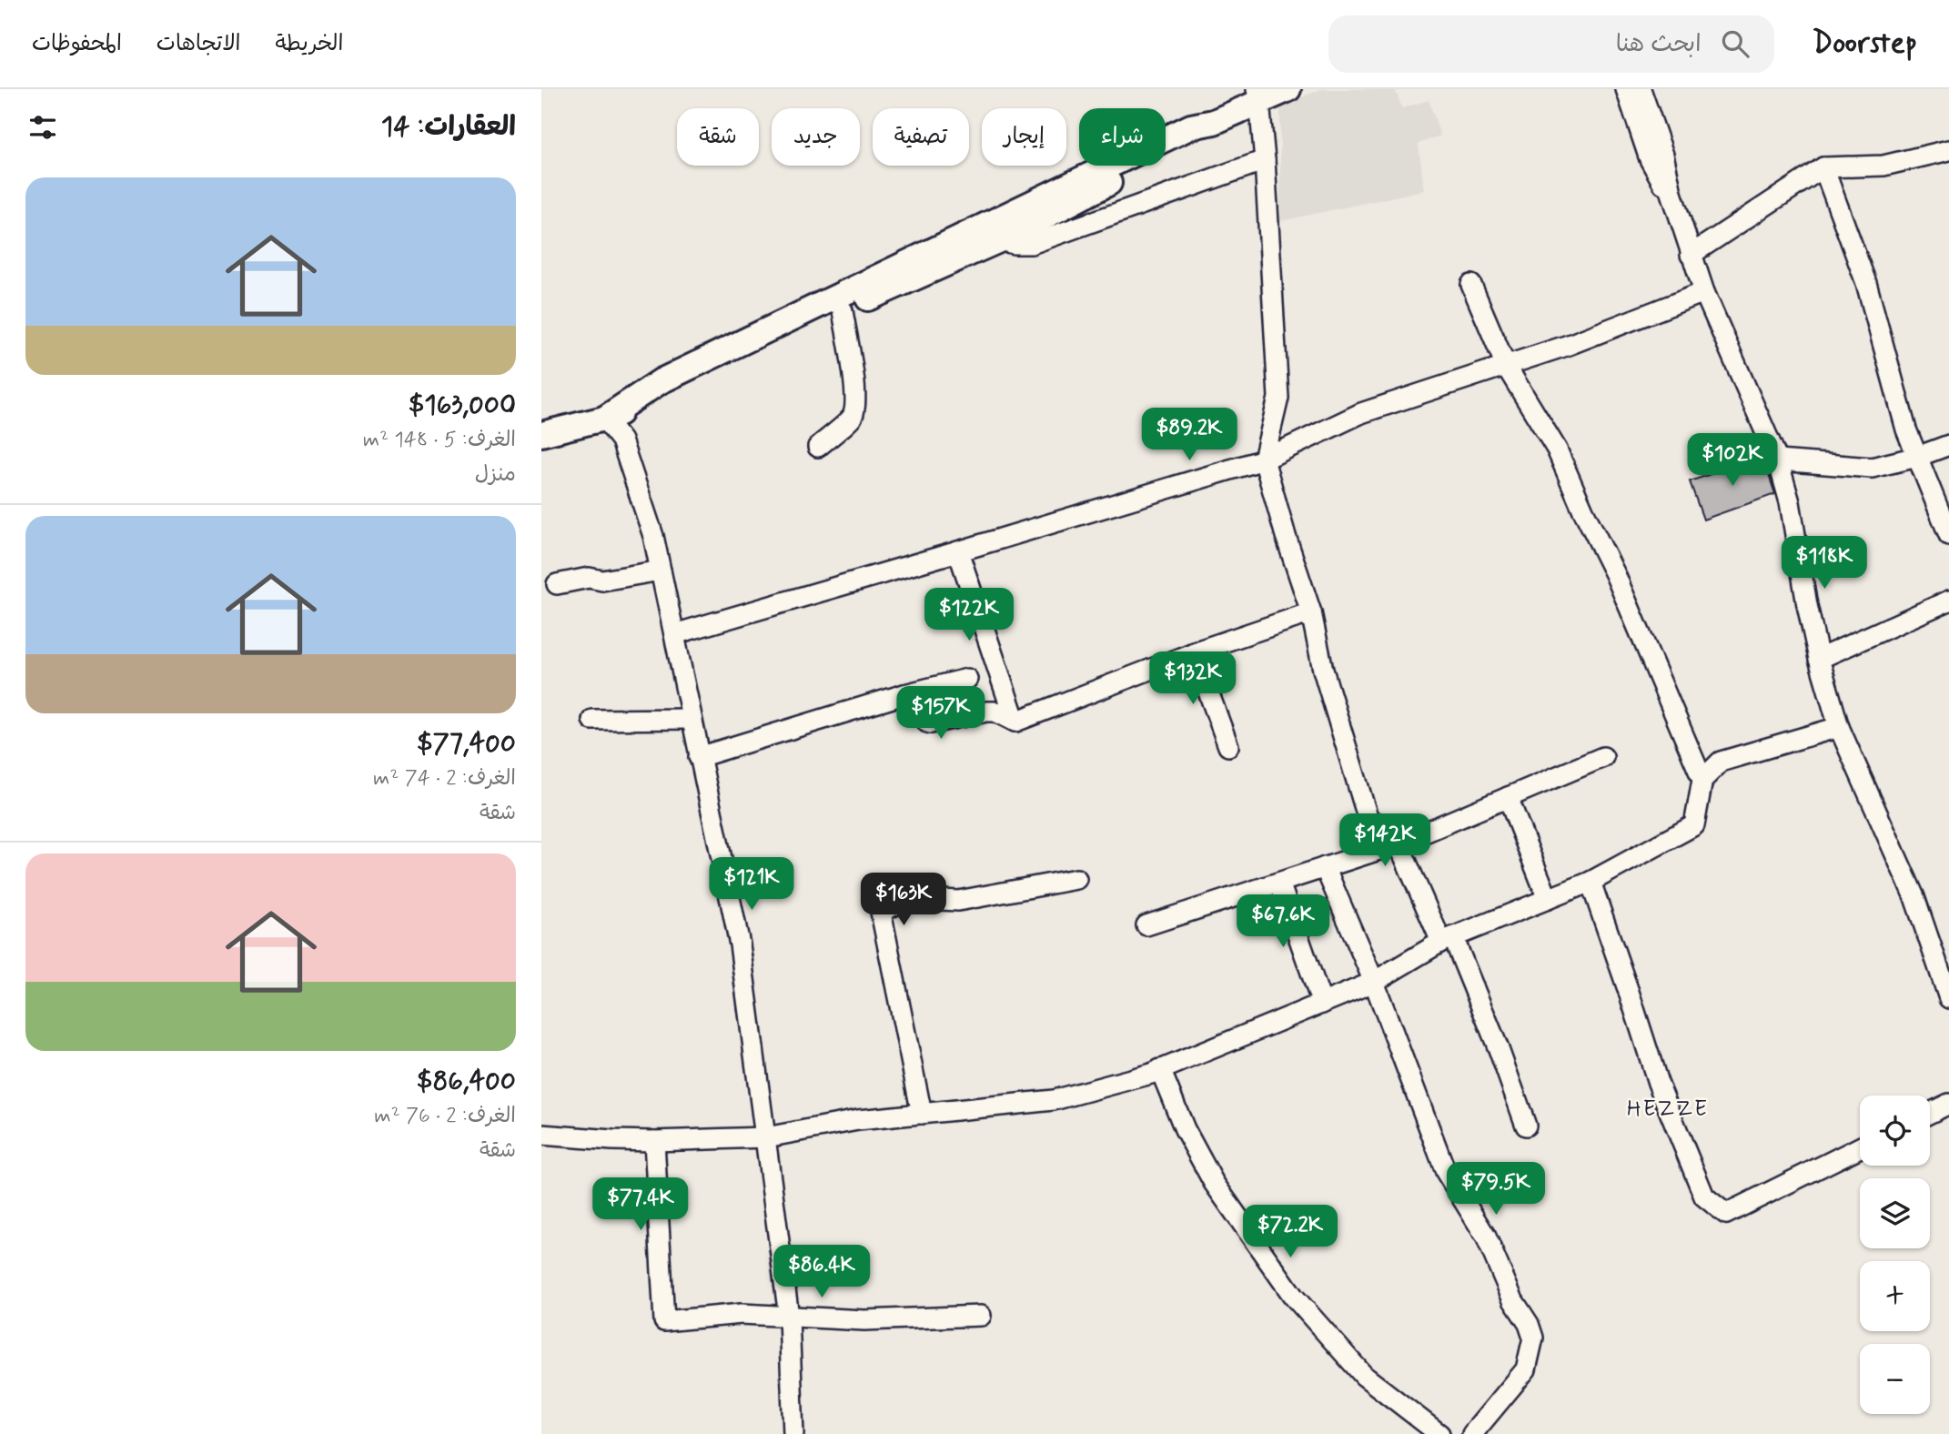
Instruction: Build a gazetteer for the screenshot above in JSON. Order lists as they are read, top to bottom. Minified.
{"districts":["HEZZE"],"page":{"header":"Doorstep","search":"ابحث هنا","nav":["الخريطة","الاتجاهات","المحفوظات"],"heading":"العقارات: 14","chip":["شراء","إيجار","تصفية","جديد","شقة"],"list":[{"name":"$163,000","note":"الغرف: 5 · 148 m² · منزل"},{"name":"$77,400","note":"الغرف: 2 · 74 m² · شقة"},{"name":"$86,400","note":"الغرف: 2 · 76 m² · شقة"}],"price":["$89.2K","$102K","$118K","$122K","$132K","$157K","$142K","$121K","$163K","$67.6K","$79.5K","$77.4K","$72.2K","$86.4K"],"map_buttons":["+","−"]}}
